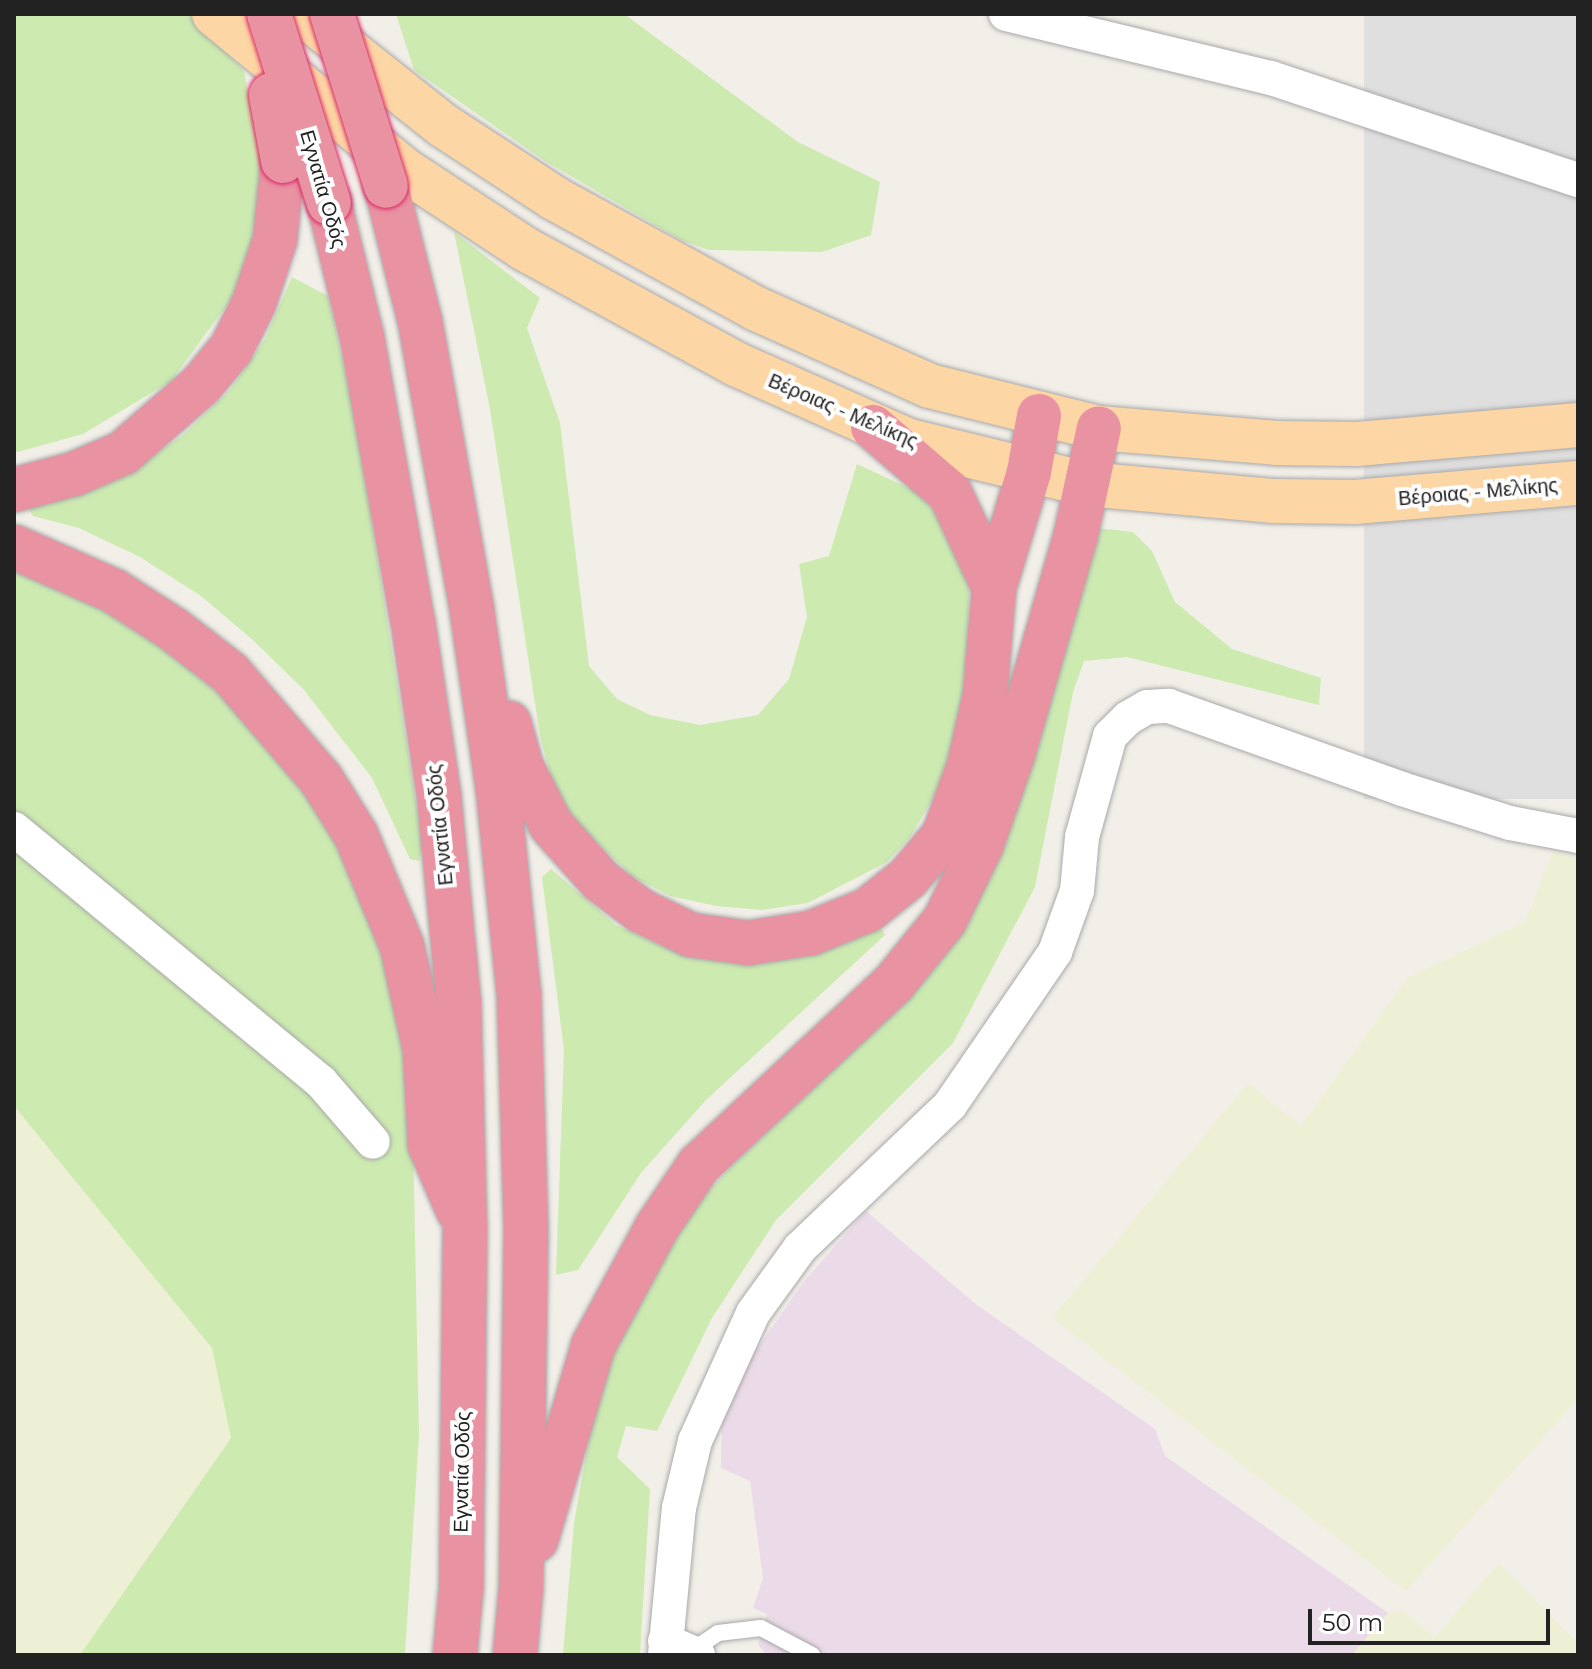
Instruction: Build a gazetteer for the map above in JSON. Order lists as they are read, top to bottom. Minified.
{"streets":{"highway":["Εγνατία Οδός"],"main road":["Βέροιας - Μελίκης"]},"scale_bar":"50 m"}
